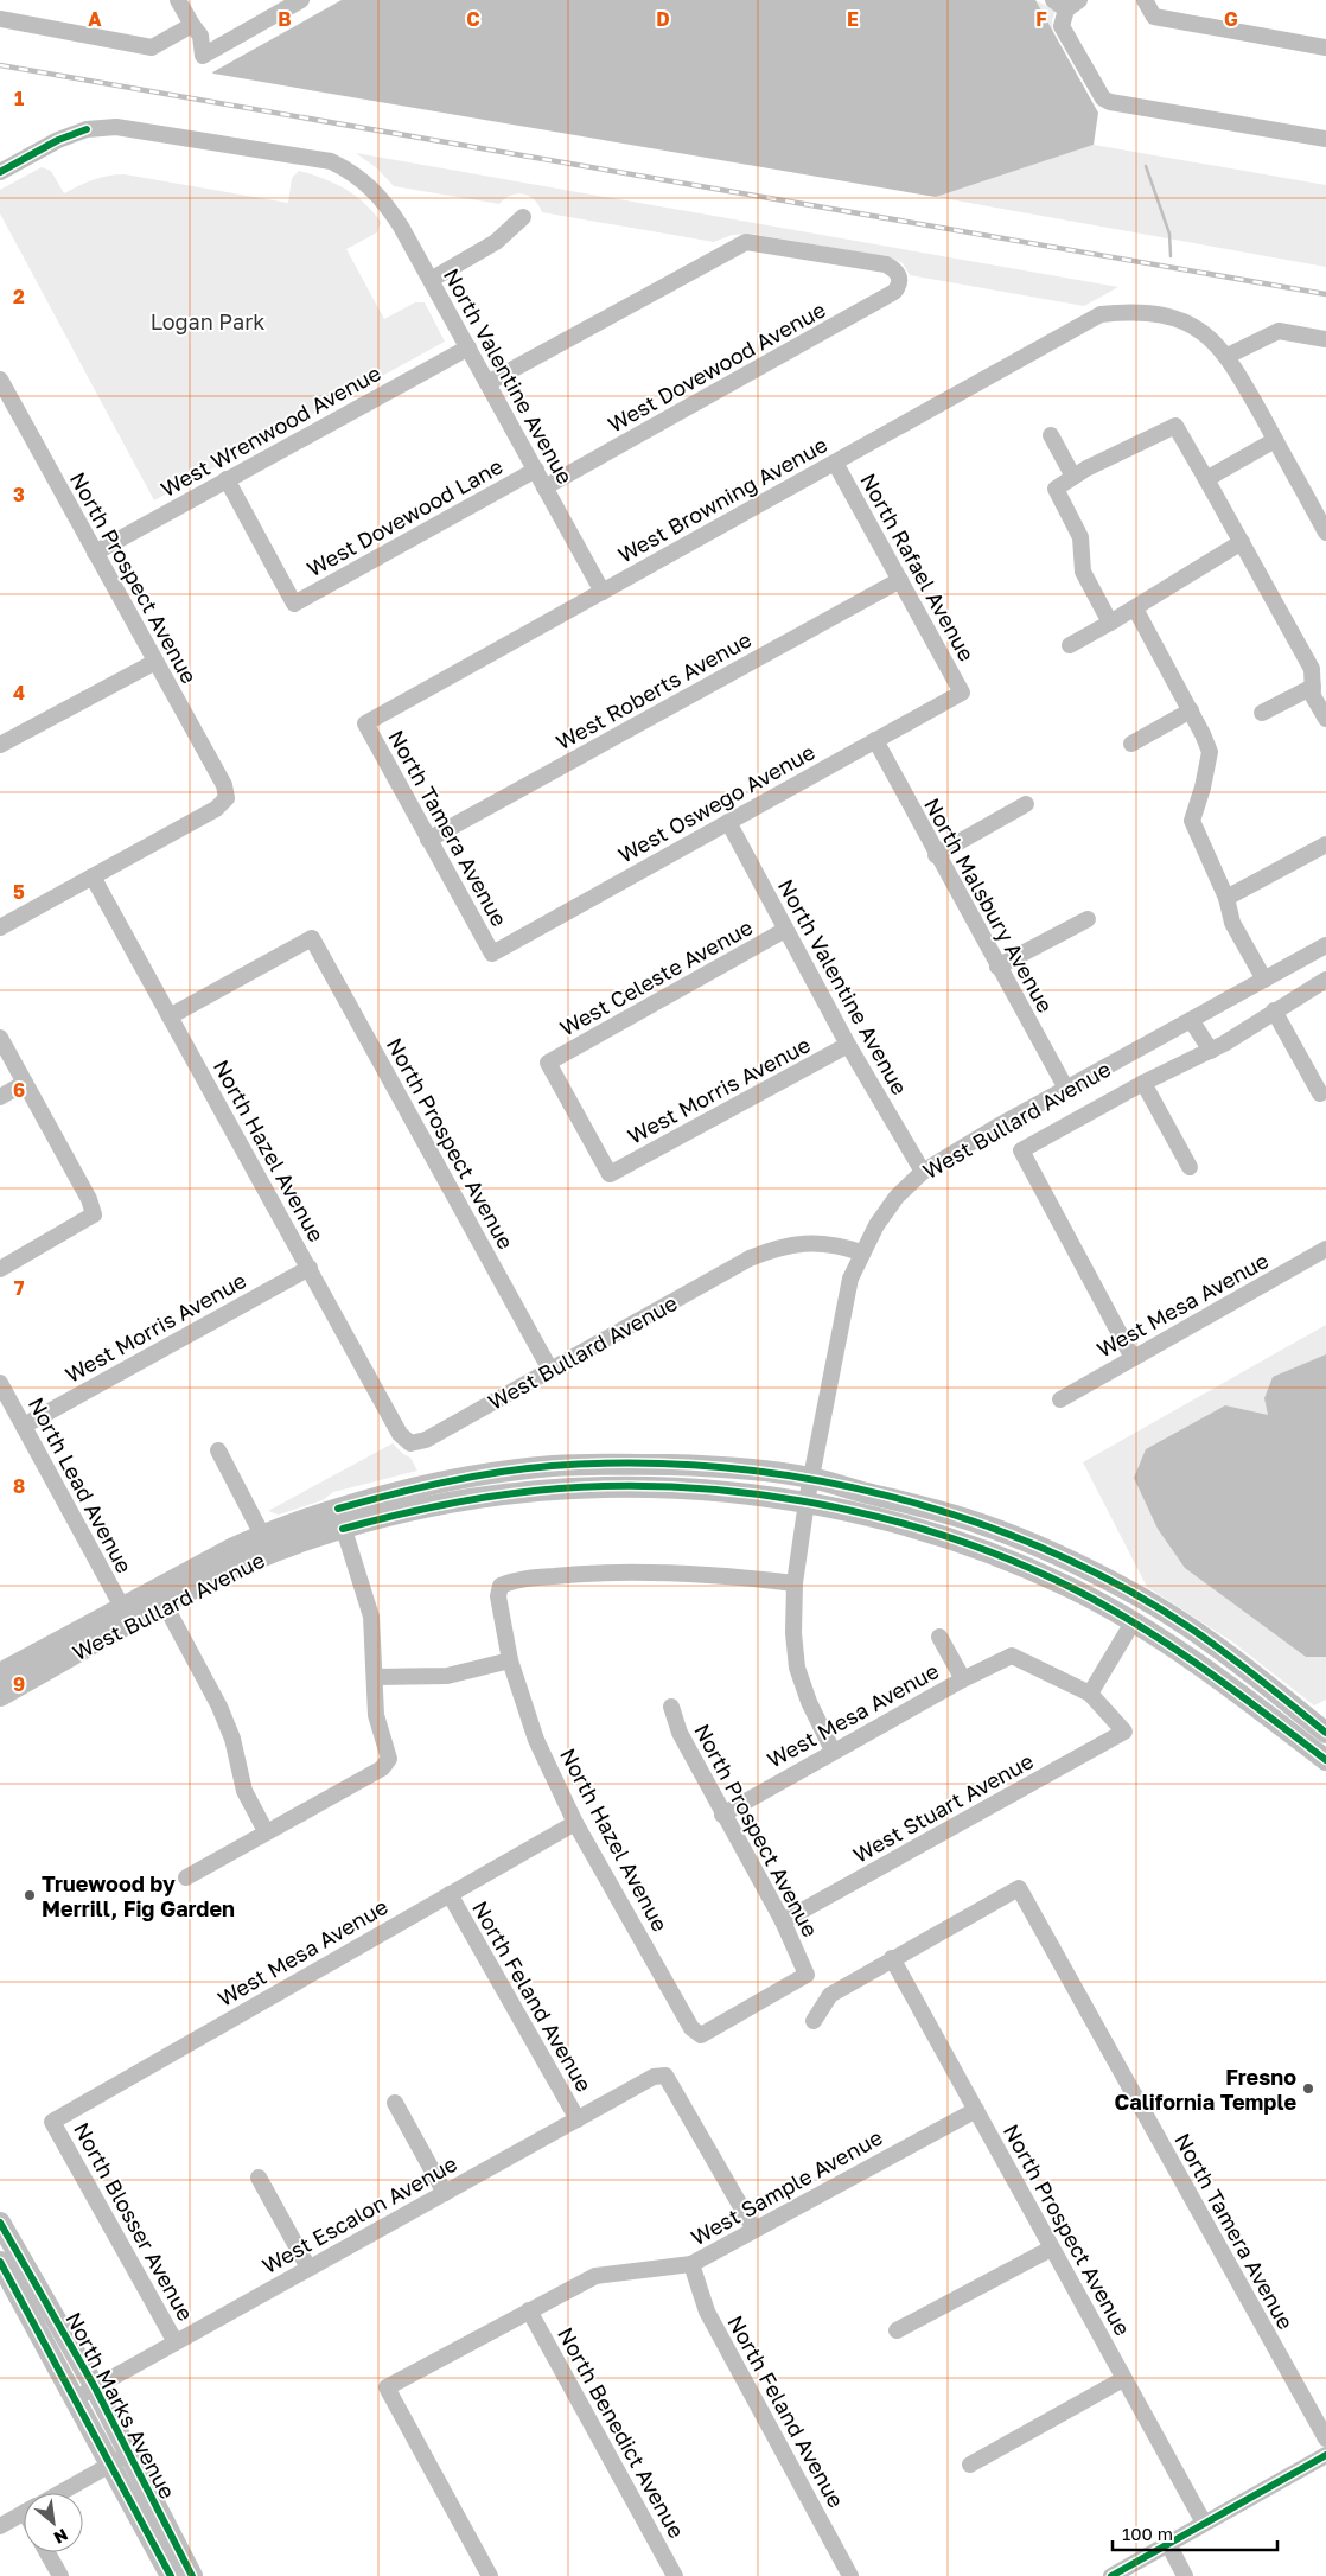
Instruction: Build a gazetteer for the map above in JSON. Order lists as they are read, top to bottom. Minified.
{"streets":{"main road":["West Bullard Avenue","North Marks Avenue"],"street":["West Dovewood Avenue","North Valentine Avenue","West Wrenwood Avenue","West Browning Avenue","West Dovewood Lane","North Rafael Avenue","North Prospect Avenue","West Roberts Avenue","West Oswego Avenue","North Tamera Avenue","North Malsbury Avenue","West Celeste Avenue","West Morris Avenue","North Hazel Avenue","West Mesa Avenue","North Lead Avenue","West Stuart Avenue","North Feland Avenue","West Sample Avenue","West Escalon Avenue","North Blosser Avenue","North Benedict Avenue"]},"crossings":[["West Dovewood Avenue","North Valentine Avenue"],["North Valentine Avenue","West Wrenwood Avenue"],["North Valentine Avenue","West Browning Avenue"],["North Valentine Avenue","West Dovewood Lane"],["North Valentine Avenue","West Oswego Avenue"],["North Valentine Avenue","West Celeste Avenue"],["North Valentine Avenue","West Morris Avenue"],["North Valentine Avenue","West Bullard Avenue"],["West Wrenwood Avenue","West Dovewood Lane"],["West Wrenwood Avenue","North Prospect Avenue"],["West Browning Avenue","North Rafael Avenue"],["West Browning Avenue","North Tamera Avenue"],["North Rafael Avenue","West Roberts Avenue"],["North Rafael Avenue","West Oswego Avenue"],["North Prospect Avenue","North Tamera Avenue"],["North Prospect Avenue","West Bullard Avenue"],["North Prospect Avenue","North Hazel Avenue"],["North Prospect Avenue","West Mesa Avenue"],["North Prospect Avenue","West Stuart Avenue"],["North Prospect Avenue","West Sample Avenue"],["West Roberts Avenue","North Tamera Avenue"],["West Oswego Avenue","North Tamera Avenue"],["West Oswego Avenue","North Malsbury Avenue"],["North Malsbury Avenue","West Bullard Avenue"],["West Celeste Avenue","West Morris Avenue"],["West Morris Avenue","North Hazel Avenue"],["West Morris Avenue","North Lead Avenue"],["West Bullard Avenue","North Hazel Avenue"],["West Bullard Avenue","West Mesa Avenue"],["West Bullard Avenue","North Lead Avenue"],["North Hazel Avenue","West Mesa Avenue"],["West Mesa Avenue","North Feland Avenue"],["West Mesa Avenue","North Blosser Avenue"],["North Feland Avenue","West Sample Avenue"],["North Feland Avenue","West Escalon Avenue"],["West Sample Avenue","West Escalon Avenue"],["West Sample Avenue","North Benedict Avenue"],["West Escalon Avenue","North Blosser Avenue"],["West Escalon Avenue","North Marks Avenue"]],"parks":["Logan Park"],"places":["Truewood by Merrill, Fig Garden","Fresno California Temple"],"scale_bar":"100 m","north":"bottom right","grid":{"columns":["A","B","C","D","E","F","G"],"rows":["1","2","3","4","5","6","7","8","9"]}}
